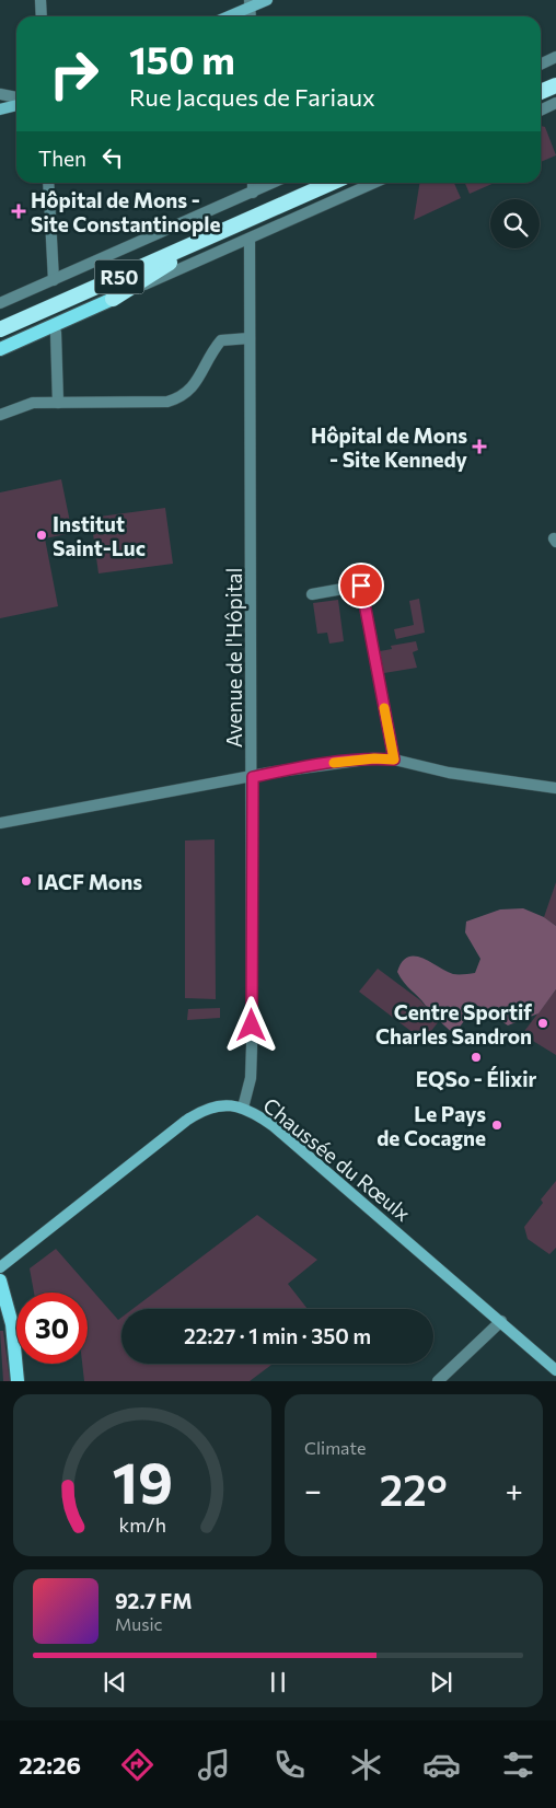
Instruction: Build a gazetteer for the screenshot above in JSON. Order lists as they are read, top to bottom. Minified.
{"streets":{"highway":["R50"],"main road":["Chaussée du Rœulx"],"street":["Avenue de l'Hôpital"]},"crossings":[["Avenue de l'Hôpital","Chaussée du Rœulx"]],"places":{"health":["Hôpital de Mons - Site Constantinople","Hôpital de Mons - Site Kennedy"],"other":["Institut Saint-Luc","IACF Mons","Centre Sportif Charles Sandron","EQSo - Élixir","Le Pays de Cocagne"]},"page":{"turn":["150 m","Rue Jacques de Fariaux"],"then":"Then","limit":"30","trip":"22:27 · 1 min · 350 m","tile":"Climate","heat":["−","22°","+"],"song":["92.7 FM","Music"],"tabs":"22:26","gauge":["19","km/h"]}}
